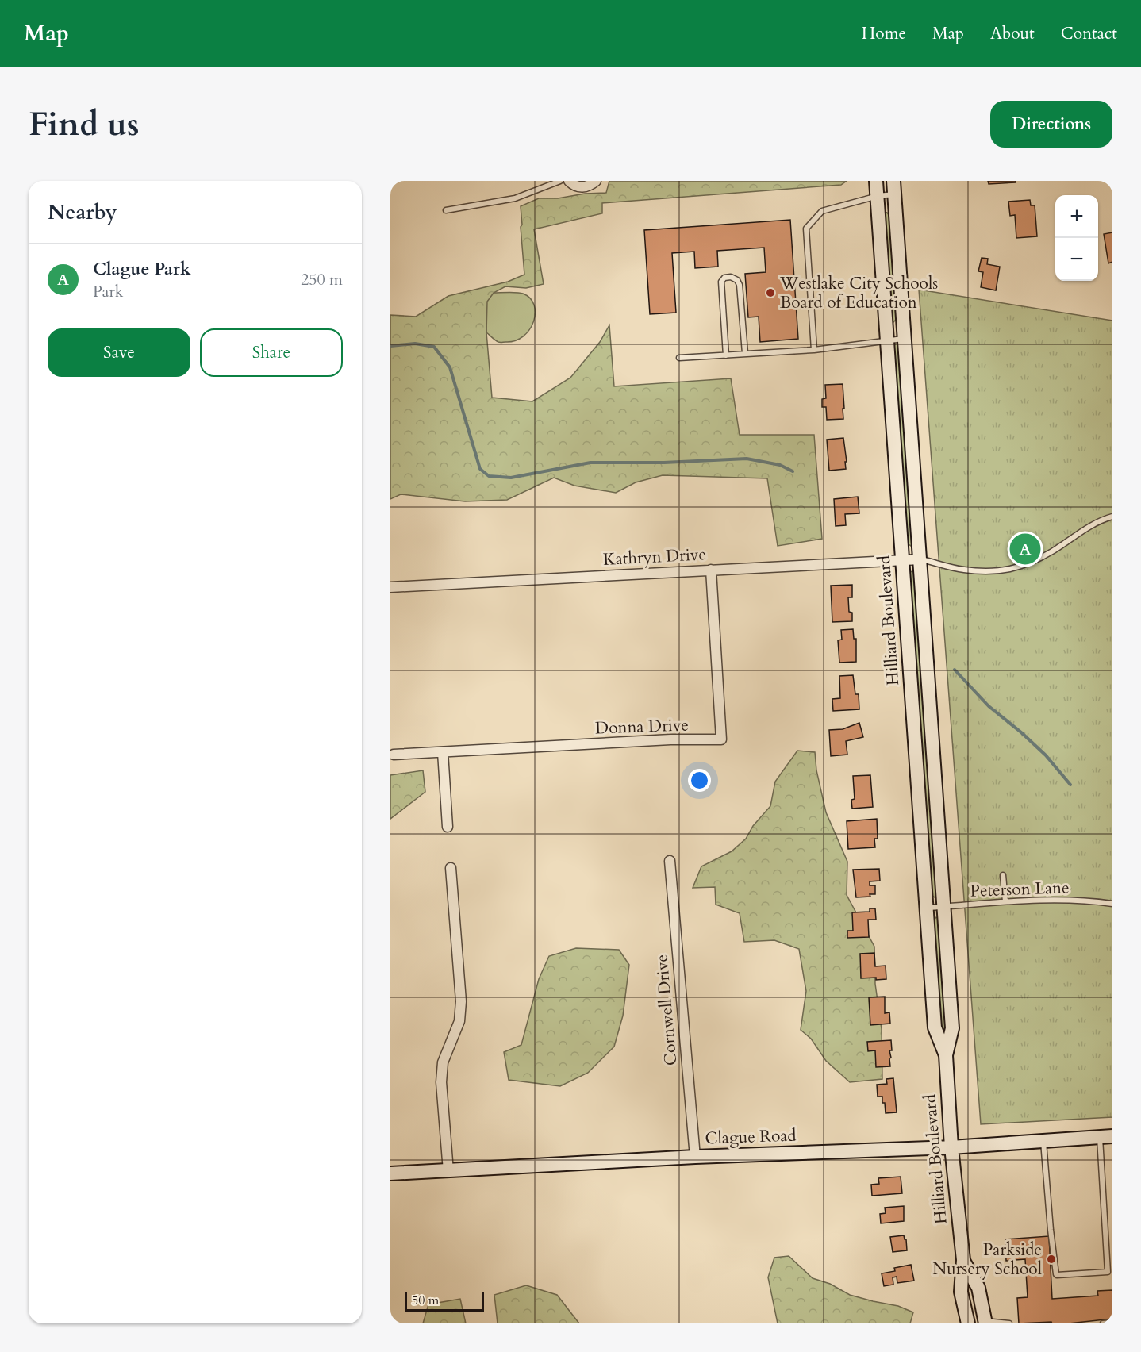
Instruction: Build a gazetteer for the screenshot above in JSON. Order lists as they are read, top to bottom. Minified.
{"streets":{"main road":["Hilliard Boulevard","Clague Road"],"street":["Kathryn Drive","Donna Drive","Cornwell Drive"],"lane":["Peterson Lane"]},"crossings":[["Kathryn Drive","Hilliard Boulevard"],["Kathryn Drive","Donna Drive"],["Hilliard Boulevard","Peterson Lane"],["Hilliard Boulevard","Clague Road"],["Cornwell Drive","Clague Road"]],"places":["Westlake City Schools Board of Education","Parkside Nursery School"],"scale_bar":"50 m","page":{"header":"Map","nav":["Home","Map","About","Contact"],"buttons":["Directions",["Save","Share"]],"title":"Find us","heading":"Nearby","map_buttons":["+","−"],"list":[{"mark":"A","name":"Clague Park","note":"Park","value":"250 m"}],"pins":"A","scale":"50 m"}}
